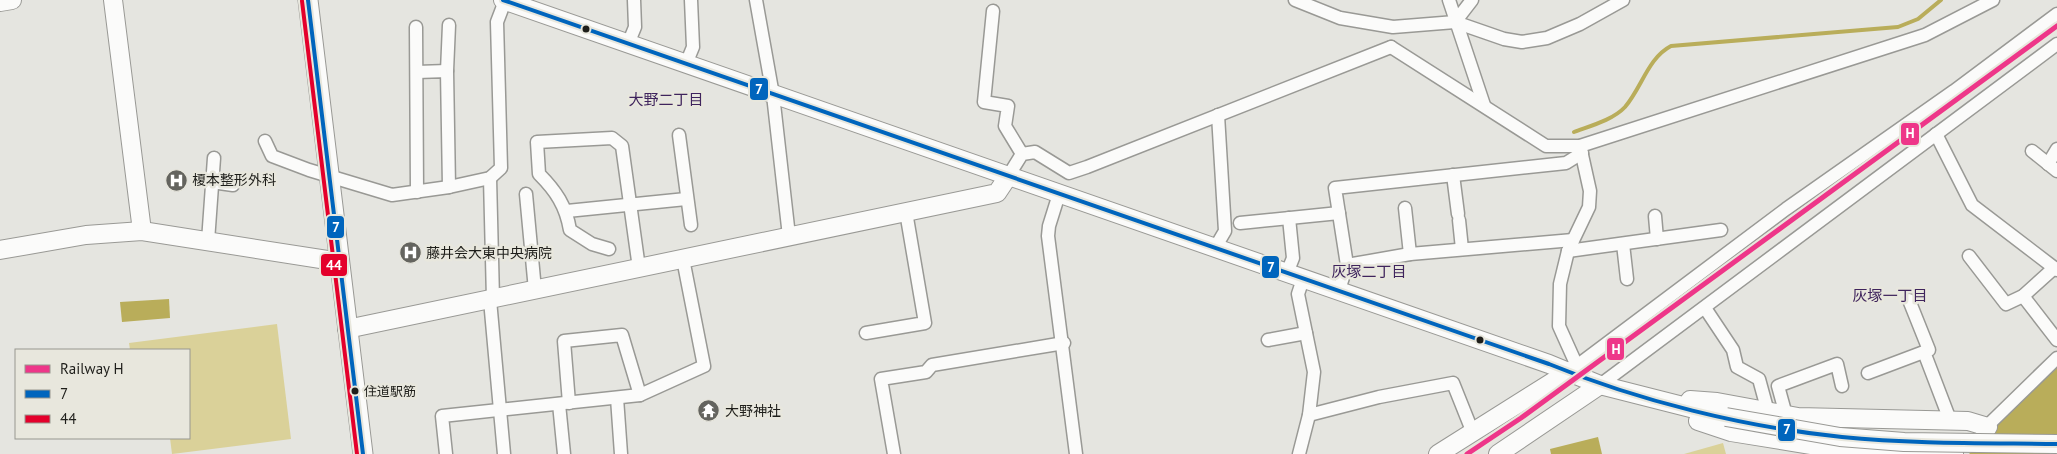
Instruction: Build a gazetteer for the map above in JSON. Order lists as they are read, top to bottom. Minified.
{"districts":["大野二丁目","灰塚二丁目","灰塚一丁目"],"places":{"hospital":["榎本整形外科","藤井会大東中央病院"],"other":["住道駅筋"],"temple":["大野神社"]},"lines":["transit line 7","transit line 44","rail line H"],"legend":["Railway H","7","44"]}
